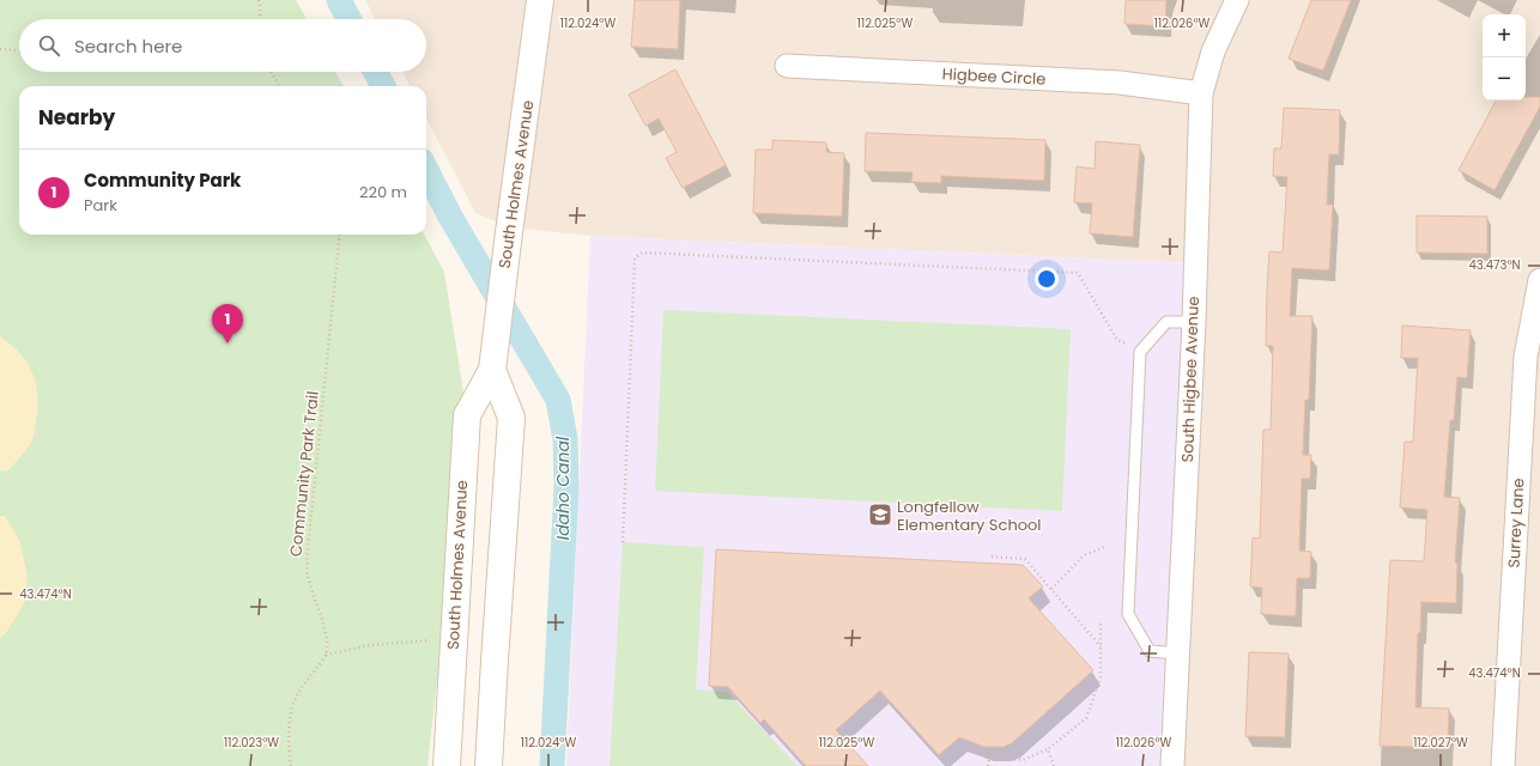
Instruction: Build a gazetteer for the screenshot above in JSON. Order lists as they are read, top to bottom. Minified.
{"streets":{"main road":["South Holmes Avenue"],"street":["Higbee Circle","South Higbee Avenue","Surrey Lane"],"path":["Community Park Trail"]},"crossings":[["Higbee Circle","South Higbee Avenue"]],"water":["Idaho Canal"],"places":{"school or university":["Longfellow Elementary School"]},"page":{"map_buttons":["+","−"],"search":"Search here","heading":"Nearby","list":[{"mark":"1","name":"Community Park","note":"Park","value":"220 m"}],"pins":"1"},"coordinates":["112.024°W","112.025°W","112.026°W","43.473°N","43.474°N","112.023°W","112.027°W"]}
